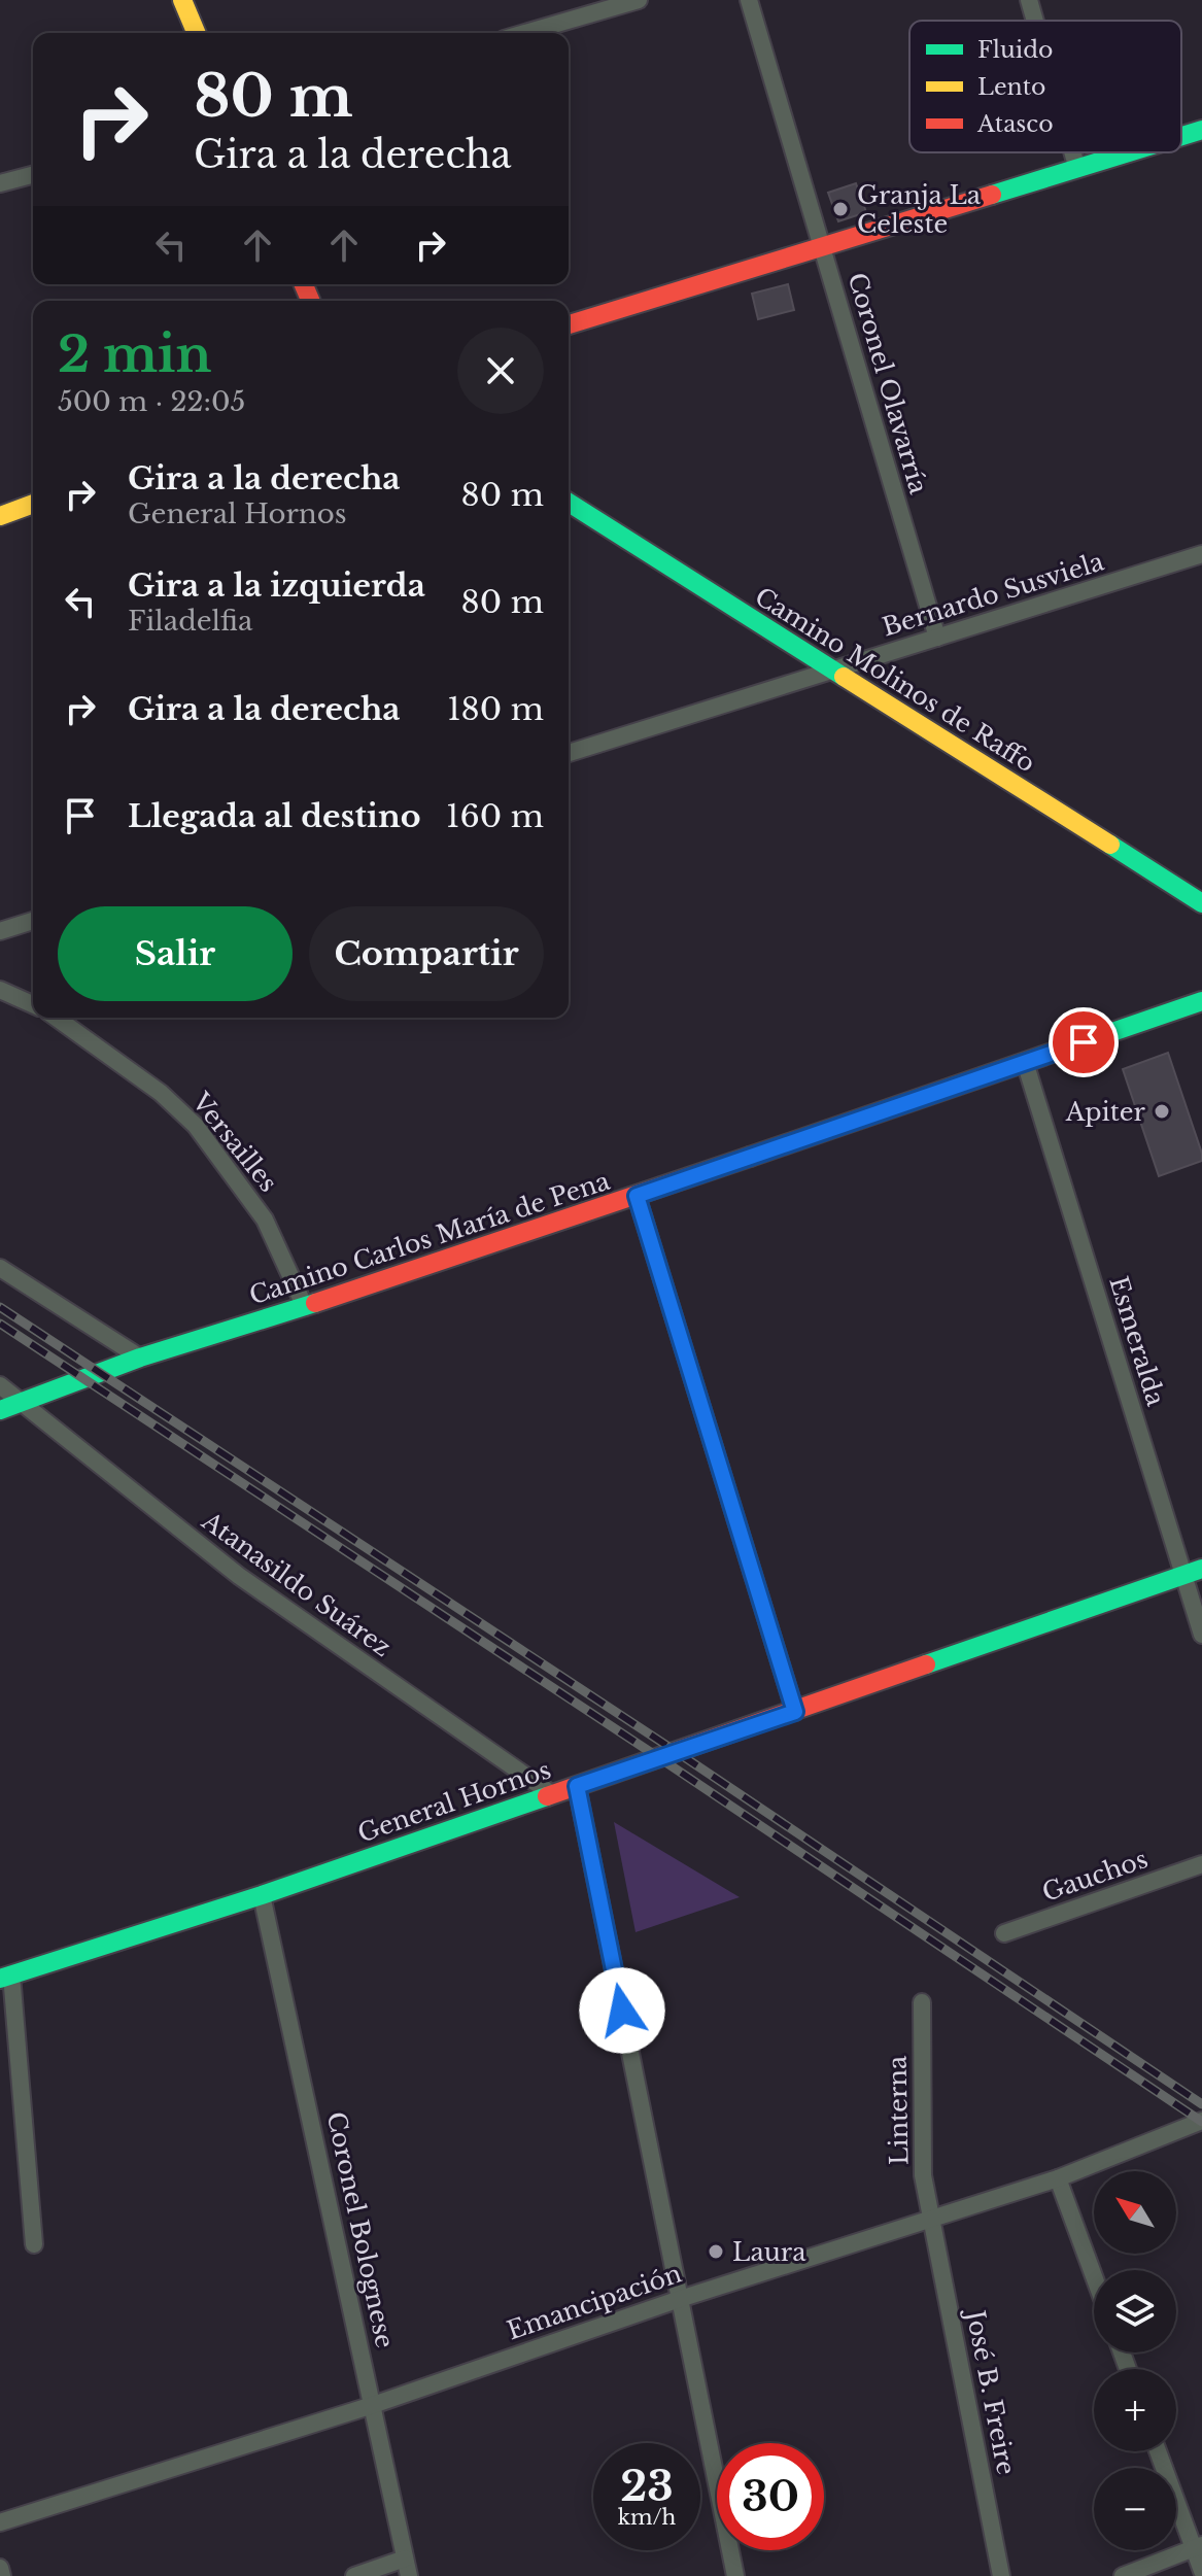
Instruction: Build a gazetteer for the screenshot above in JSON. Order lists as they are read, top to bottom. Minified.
{"streets":{"street":["Coronel Olavarría","Bernardo Susviela","Camino Molinos de Raffo","Versailles","Camino Carlos María de Pena","Esmeralda","Atanasildo Suárez","General Hornos","Gauchos","Linterna","Coronel Bolognese","Emancipación","José B. Freire"]},"crossings":[["Coronel Olavarría","Bernardo Susviela"],["Bernardo Susviela","Camino Molinos de Raffo"],["Versailles","Camino Carlos María de Pena"],["Camino Carlos María de Pena","Esmeralda"],["Camino Carlos María de Pena","Atanasildo Suárez"],["Esmeralda","General Hornos"],["Atanasildo Suárez","General Hornos"],["General Hornos","Coronel Bolognese"],["Linterna","Emancipación"],["Linterna","José B. Freire"],["Coronel Bolognese","Emancipación"],["Emancipación","José B. Freire"]],"places":["Granja La Celeste","Apiter","Laura"],"legend":["Fluido","Lento","Atasco"],"north":"top left","page":{"turn":["80 m","Gira a la derecha"],"heading":["2 min","500 m · 22:05"],"list":[{"name":"Gira a la derecha","note":"General Hornos","value":"80 m"},{"name":"Gira a la izquierda","note":"Filadelfia","value":"80 m"},{"name":"Gira a la derecha","value":"180 m"},{"name":"Llegada al destino","value":"160 m"}],"buttons":["Salir","Compartir"],"map_buttons":["+","−"],"speed":"23 km/h","limit":"30"}}
